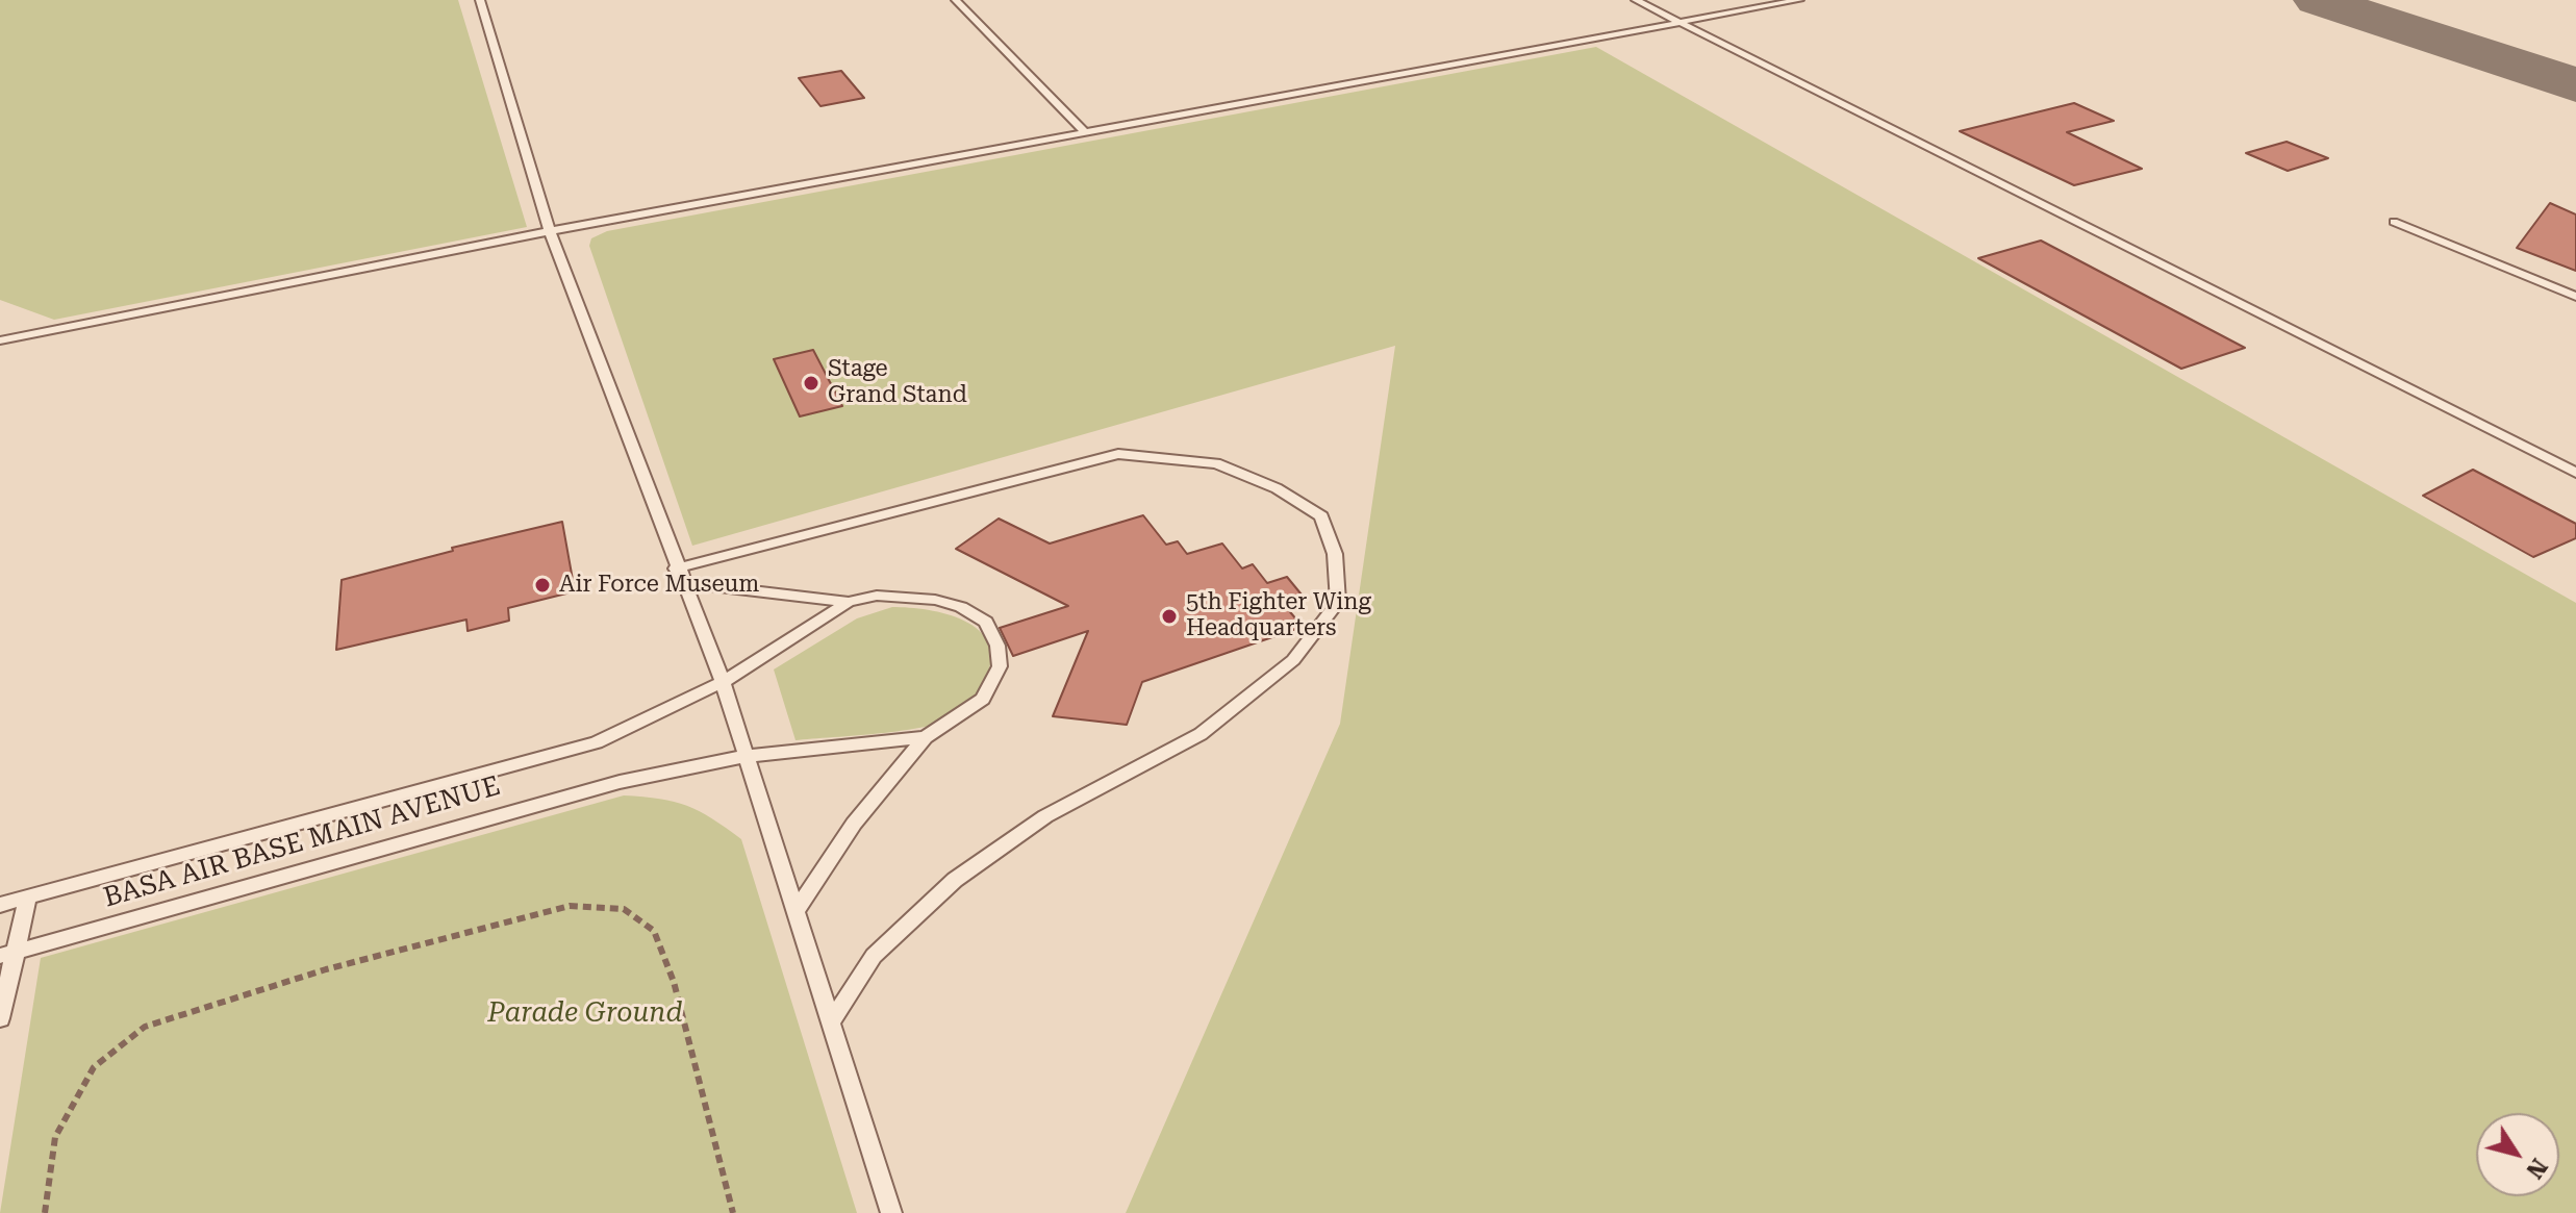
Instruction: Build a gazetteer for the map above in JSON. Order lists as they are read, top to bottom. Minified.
{"streets":{"lane":["BASA AIR BASE MAIN AVENUE"]},"parks":["Parade Ground"],"places":["Stage Grand Stand","Air Force Museum","5th Fighter Wing Headquarters"],"north":"bottom right"}
